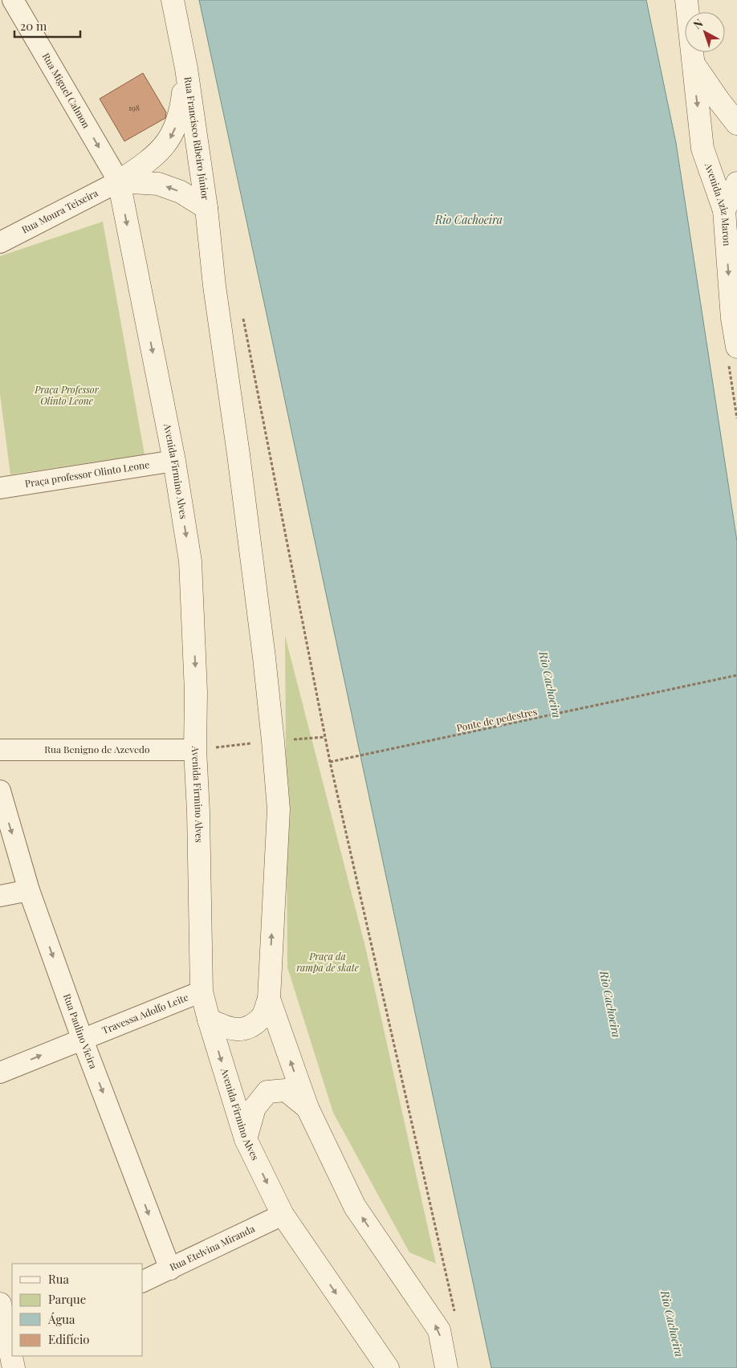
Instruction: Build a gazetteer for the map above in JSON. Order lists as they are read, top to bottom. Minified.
{"streets":{"main road":["Rua Francisco Ribeiro Júnior","Avenida Aziz Maron","Avenida Firmino Alves"],"street":["Rua Miguel Calmon","Rua Moura Teixeira","Praça professor Olinto Leone","Rua Benigno de Azevedo","Travessa Adolfo Leite","Rua Paulino Vieira","Rua Etelvina Miranda"],"path":["Ponte de pedestres"]},"crossings":[["Rua Miguel Calmon","Rua Francisco Ribeiro Júnior"],["Rua Miguel Calmon","Rua Moura Teixeira"],["Rua Miguel Calmon","Avenida Firmino Alves"],["Rua Francisco Ribeiro Júnior","Rua Moura Teixeira"],["Rua Francisco Ribeiro Júnior","Avenida Firmino Alves"],["Rua Moura Teixeira","Avenida Firmino Alves"],["Avenida Firmino Alves","Praça professor Olinto Leone"],["Avenida Firmino Alves","Rua Benigno de Azevedo"],["Avenida Firmino Alves","Travessa Adolfo Leite"],["Avenida Firmino Alves","Rua Etelvina Miranda"],["Travessa Adolfo Leite","Rua Paulino Vieira"],["Rua Paulino Vieira","Rua Etelvina Miranda"]],"one_way":["Rua Miguel Calmon","Rua Francisco Ribeiro Júnior","Avenida Aziz Maron","Travessa Adolfo Leite","Rua Paulino Vieira"],"water":["Rio Cachoeira"],"parks":["Praça Professor Olinto Leone","Praça da rampa de skate"],"house_numbers":["198"],"legend":["Rua","Parque","Água","Edifício"],"scale_bar":"20 m","north":"top left"}
